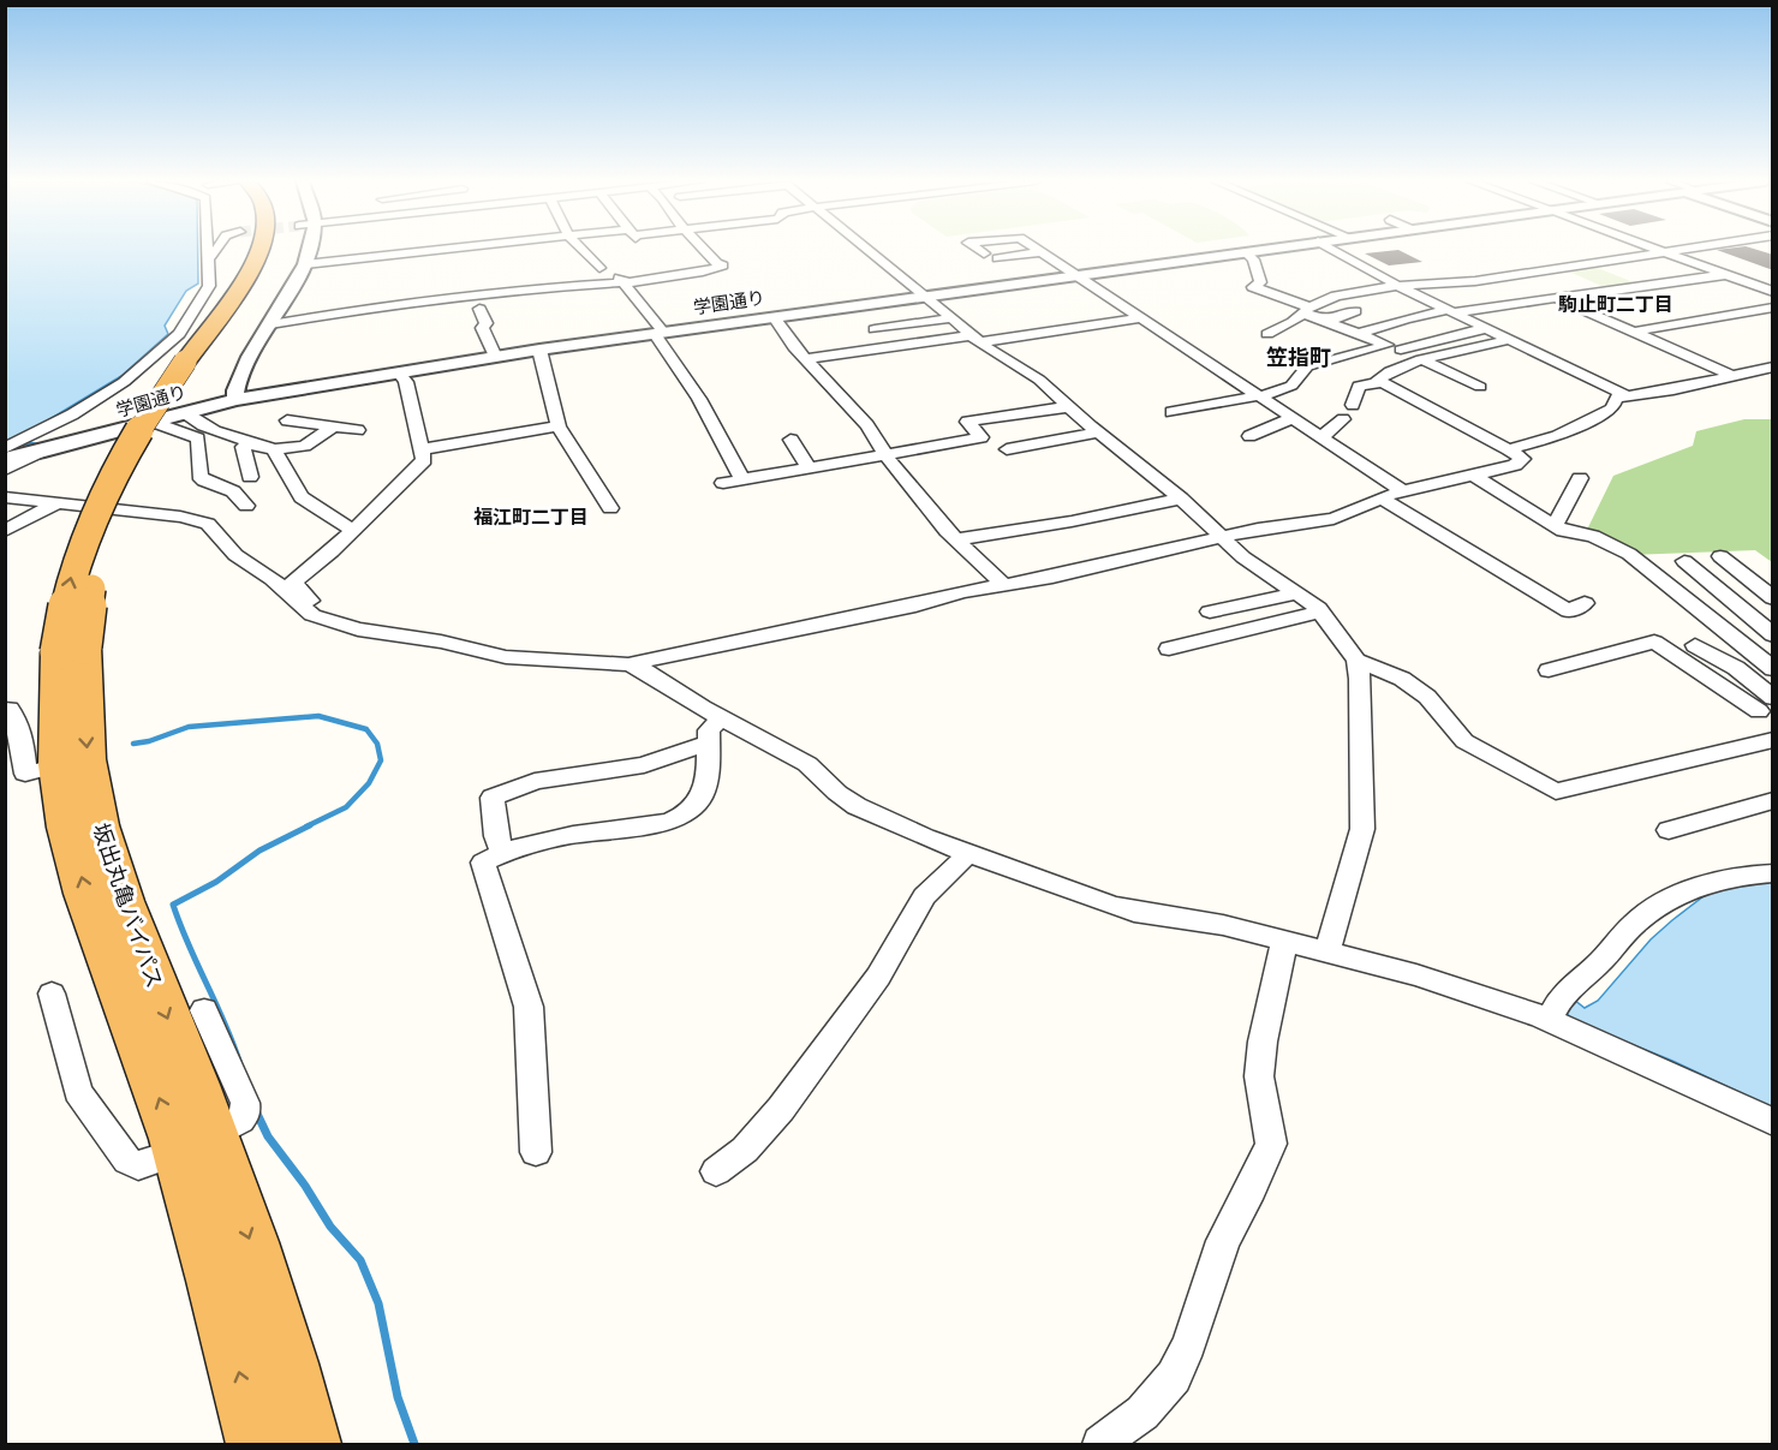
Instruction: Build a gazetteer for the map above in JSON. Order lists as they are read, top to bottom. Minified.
{"streets":{"highway":["坂出丸亀バイパス"],"street":["学園通り"]},"districts":["駒止町二丁目","笠指町","福江町二丁目"]}
